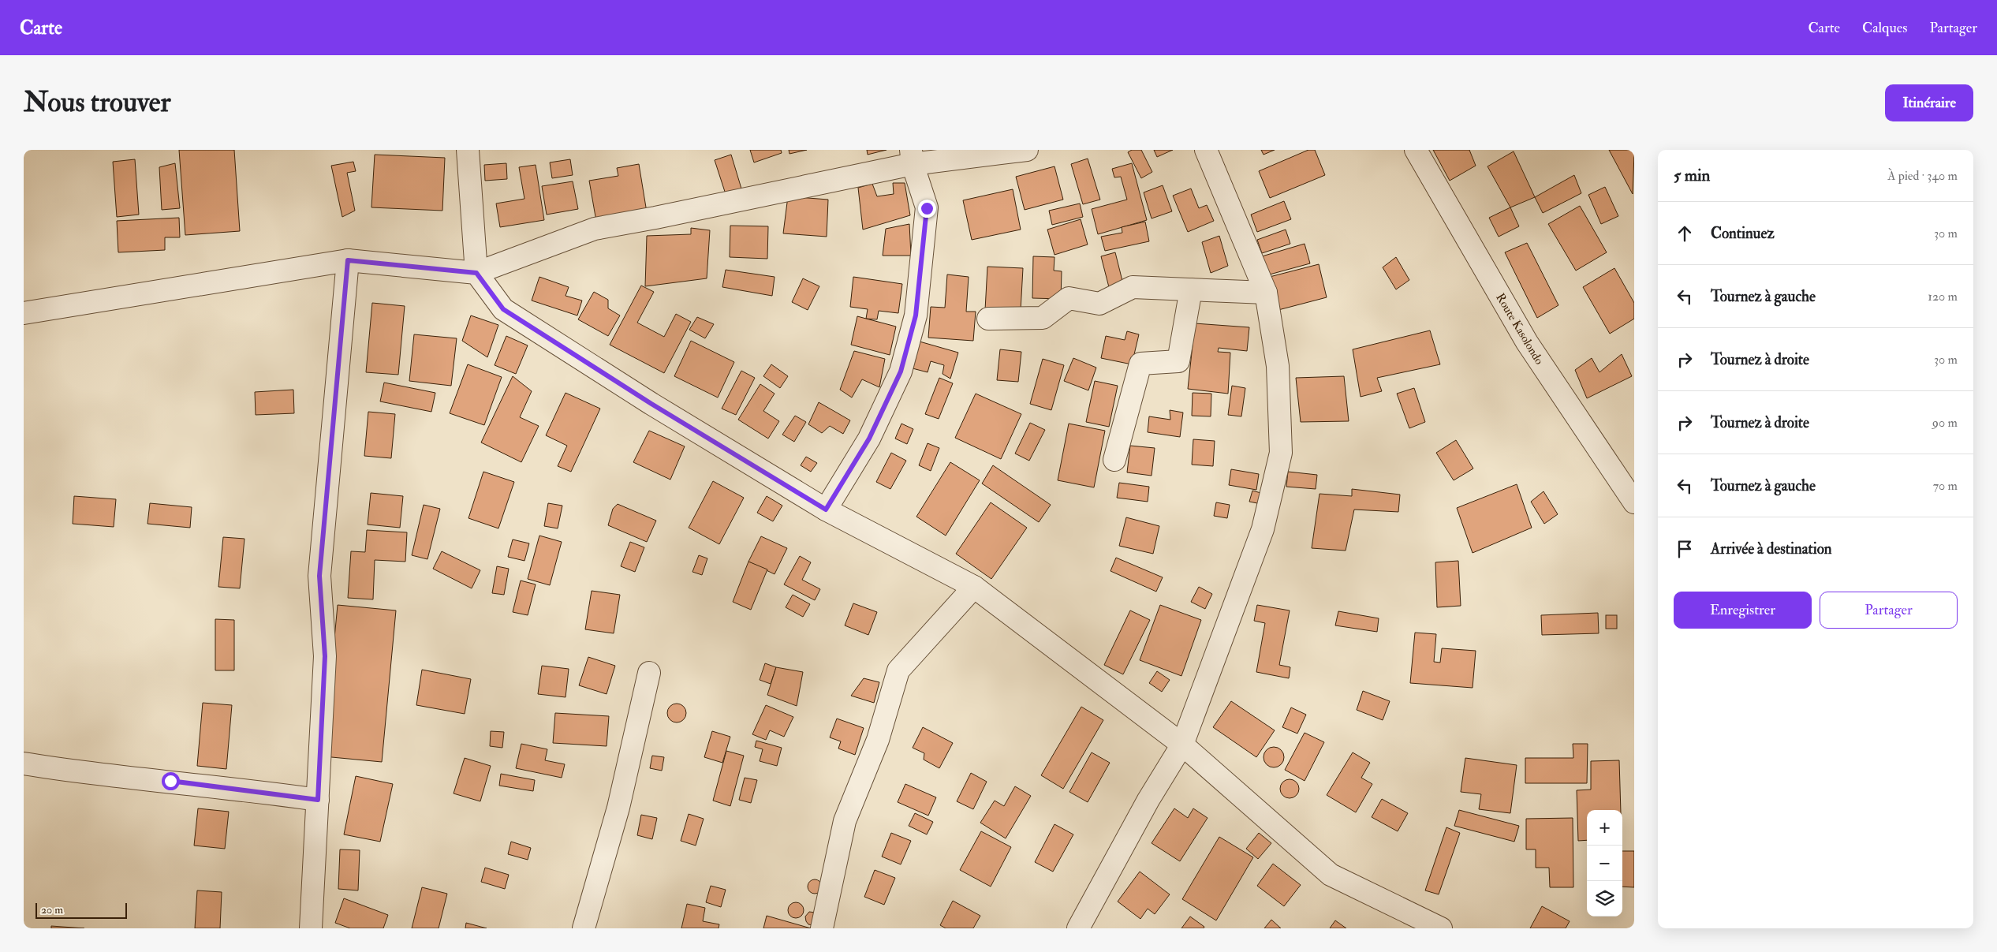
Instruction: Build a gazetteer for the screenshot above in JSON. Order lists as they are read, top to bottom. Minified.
{"streets":{"street":["Route Kasolondo"]},"scale_bar":"20 m","page":{"header":"Carte","nav":["Carte","Calques","Partager"],"buttons":["Itinéraire",["Enregistrer","Partager"]],"title":"Nous trouver","heading":["5 min","À pied · 340 m"],"list":[["Continuez","30 m"],["Tournez à gauche","120 m"],["Tournez à droite","30 m"],["Tournez à droite","90 m"],["Tournez à gauche","70 m"],"Arrivée à destination"],"map_buttons":["+","−"],"scale":"20 m"}}
